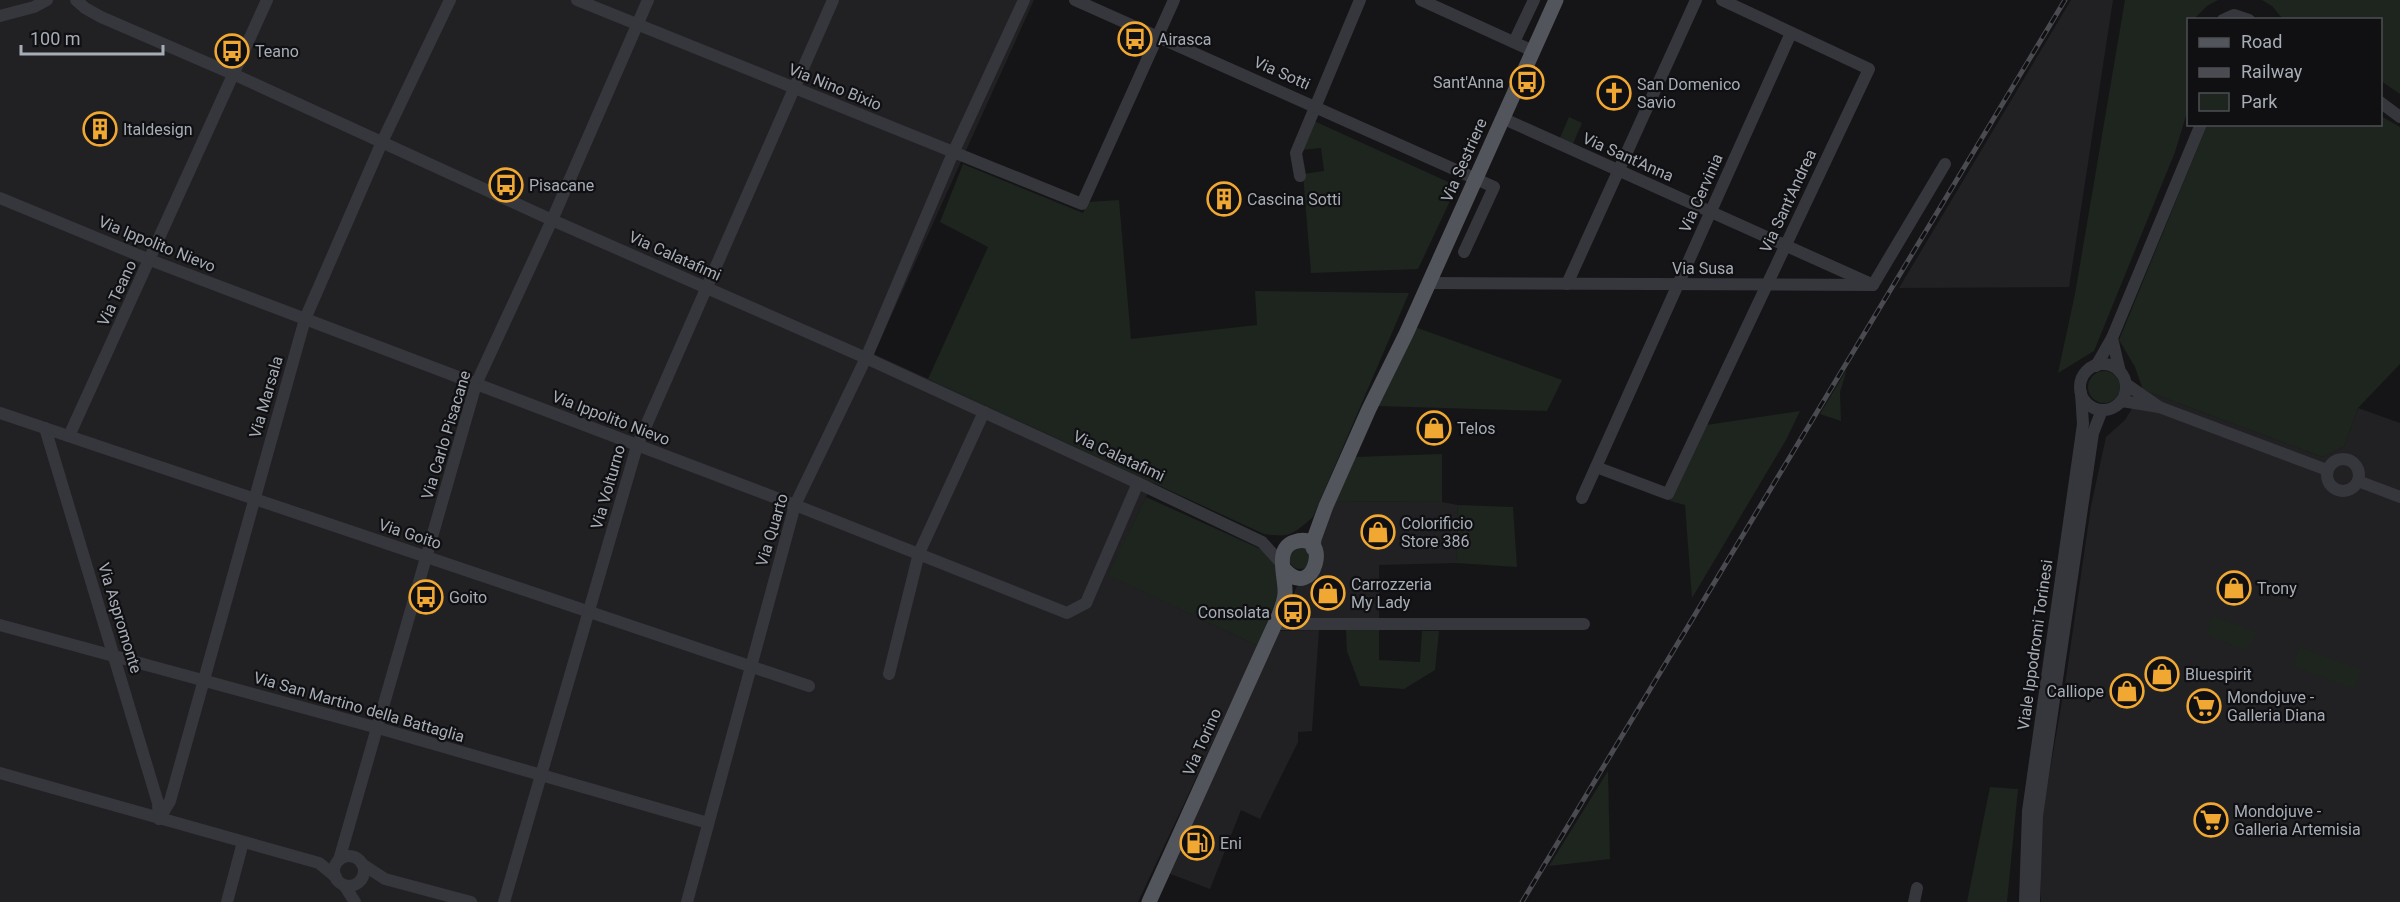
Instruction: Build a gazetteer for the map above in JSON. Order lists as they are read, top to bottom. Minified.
{"streets":{"main road":["Via Sestriere","Via Torino"],"street":["Via Sotti","Via Nino Bixio","Via Sant'Anna","Via Cervinia","Via Sant'Andrea","Via Ippolito Nievo","Via Calatafimi","Via Susa","Via Teano","Via Marsala","Via Carlo Pisacane","Via Volturno","Via Quarto","Via Goito","Via Aspromonte","Viale Ippodromi Torinesi","Via San Martino della Battaglia"]},"crossings":[["Via Sotti","Via Nino Bixio"],["Via Sotti","Via Sestriere"],["Via Nino Bixio","Via Carlo Pisacane"],["Via Nino Bixio","Via Volturno"],["Via Nino Bixio","Via Quarto"],["Via Sant'Anna","Via Sestriere"],["Via Sant'Anna","Via Cervinia"],["Via Sant'Anna","Via Sant'Andrea"],["Via Sant'Anna","Via Susa"],["Via Sestriere","Via Susa"],["Via Sestriere","Via Torino"],["Via Cervinia","Via Sant'Andrea"],["Via Cervinia","Via Susa"],["Via Sant'Andrea","Via Susa"],["Via Ippolito Nievo","Via Calatafimi"],["Via Ippolito Nievo","Via Teano"],["Via Ippolito Nievo","Via Marsala"],["Via Ippolito Nievo","Via Carlo Pisacane"],["Via Ippolito Nievo","Via Volturno"],["Via Ippolito Nievo","Via Quarto"],["Via Calatafimi","Via Teano"],["Via Calatafimi","Via Marsala"],["Via Calatafimi","Via Carlo Pisacane"],["Via Calatafimi","Via Volturno"],["Via Calatafimi","Via Quarto"],["Via Calatafimi","Via Torino"],["Via Teano","Via Goito"],["Via Marsala","Via Goito"],["Via Marsala","Via Aspromonte"],["Via Marsala","Via San Martino della Battaglia"],["Via Carlo Pisacane","Via Goito"],["Via Carlo Pisacane","Via San Martino della Battaglia"],["Via Volturno","Via Goito"],["Via Volturno","Via San Martino della Battaglia"],["Via Quarto","Via Goito"],["Via Quarto","Via San Martino della Battaglia"],["Via Goito","Via Aspromonte"],["Via Aspromonte","Via San Martino della Battaglia"]],"places":{"bus stop":["Airasca","Teano","Sant'Anna","Pisacane","Goito","Consolata"],"church":["San Domenico Savio"],"building":["Italdesign","Cascina Sotti"],"shop":["Telos","Colorificio Store 386","Trony","Carrozzeria My Lady","Bluespirit","Calliope"],"supermarket":["Mondojuve - Galleria Diana","Mondojuve - Galleria Artemisia"],"fuel station":["Eni"]},"legend":["Road","Railway","Park"],"scale_bar":"100 m"}
